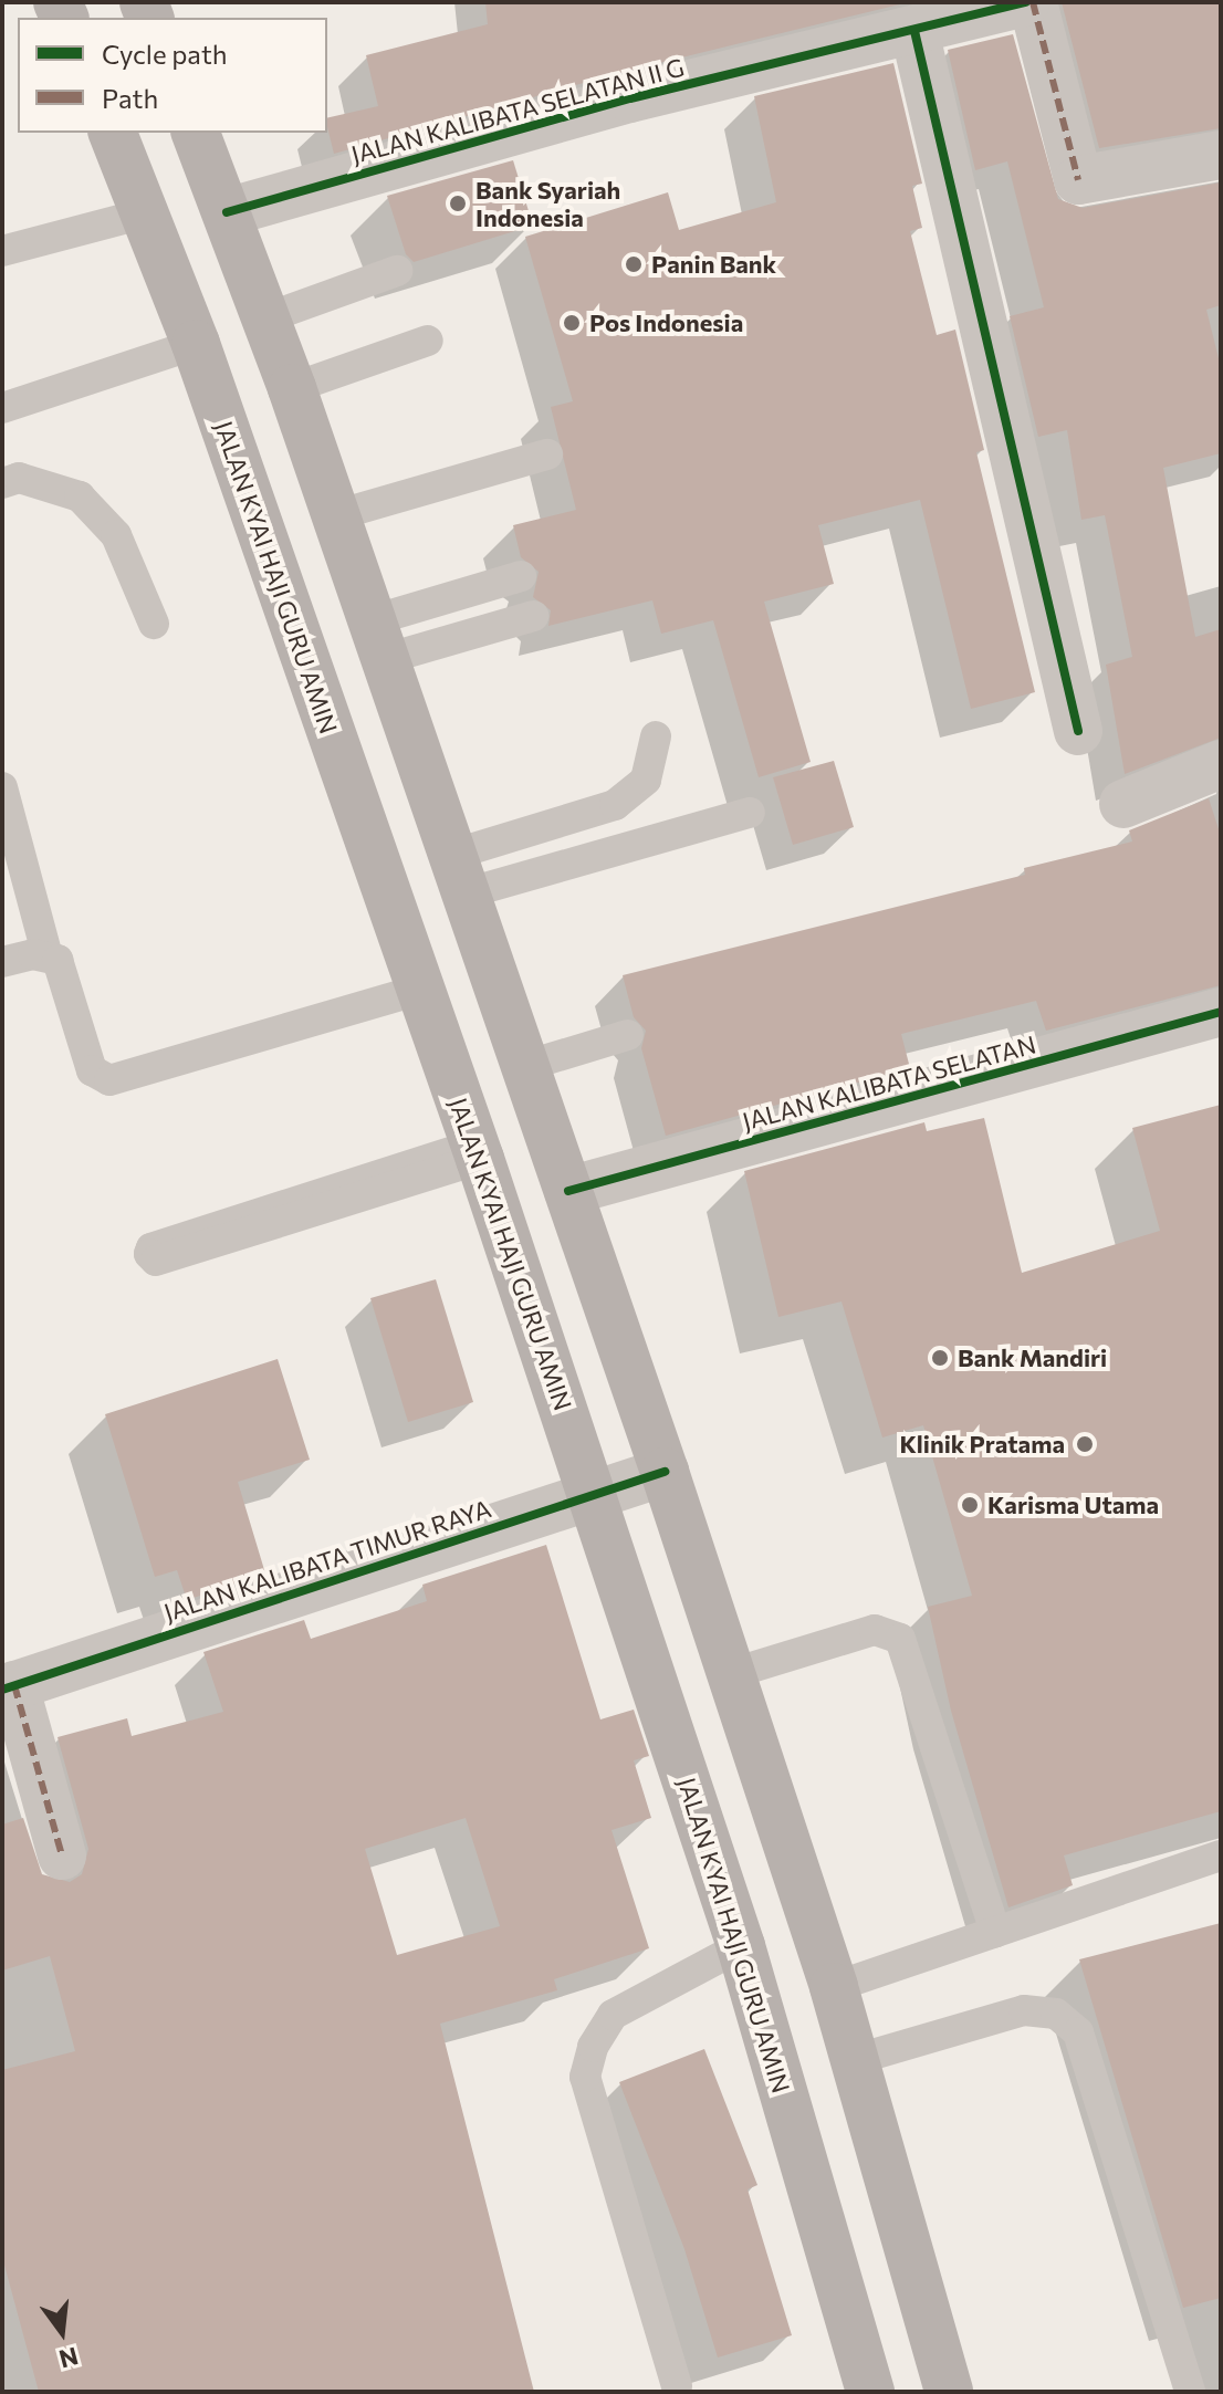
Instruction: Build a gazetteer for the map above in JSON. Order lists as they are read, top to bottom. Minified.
{"streets":{"main road":["JALAN KYAI HAJI GURU AMIN"],"street":["JALAN KALIBATA SELATAN II G","JALAN KALIBATA SELATAN","JALAN KALIBATA TIMUR RAYA"]},"crossings":[["JALAN KYAI HAJI GURU AMIN","JALAN KALIBATA TIMUR RAYA"]],"places":["Bank Syariah Indonesia","Panin Bank","Pos Indonesia","Bank Mandiri","Klinik Pratama","Karisma Utama"],"legend":["Cycle path","Path"],"north":"bottom"}
